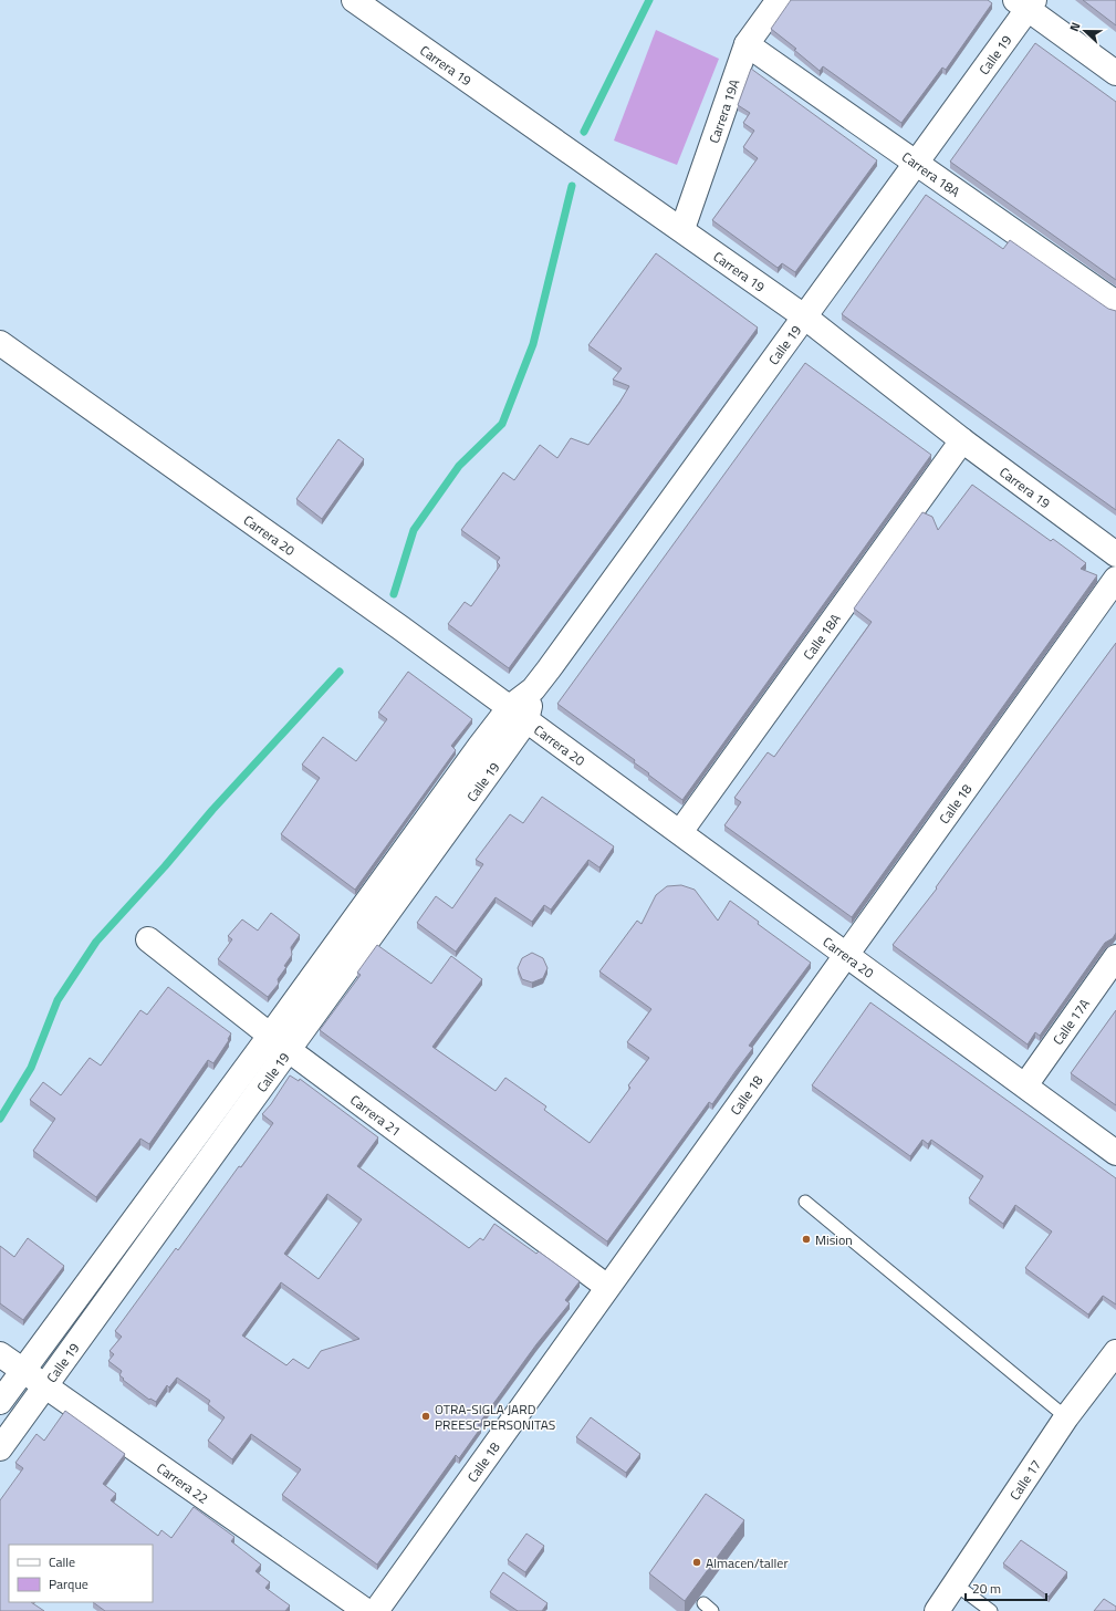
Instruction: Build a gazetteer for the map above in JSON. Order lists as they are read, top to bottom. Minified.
{"streets":{"street":["Calle 19","Carrera 19","Carrera 19A","Carrera 18A","Carrera 20","Calle 18A","Calle 18","Calle 17A","Carrera 21","Calle 17","Carrera 22"]},"crossings":[["Calle 19","Carrera 19"],["Calle 19","Carrera 18A"],["Calle 19","Carrera 20"],["Calle 19","Carrera 21"],["Calle 19","Carrera 22"],["Carrera 19","Carrera 19A"],["Carrera 19","Calle 18A"],["Carrera 19A","Carrera 18A"],["Carrera 20","Calle 18A"],["Carrera 20","Calle 18"],["Carrera 20","Calle 17A"],["Calle 18","Carrera 21"]],"places":["Mision","OTRA-SIGLA JARD PREESC PERSONITAS","Almacen/taller"],"legend":["Calle","Parque"],"scale_bar":"20 m","north":"left"}
